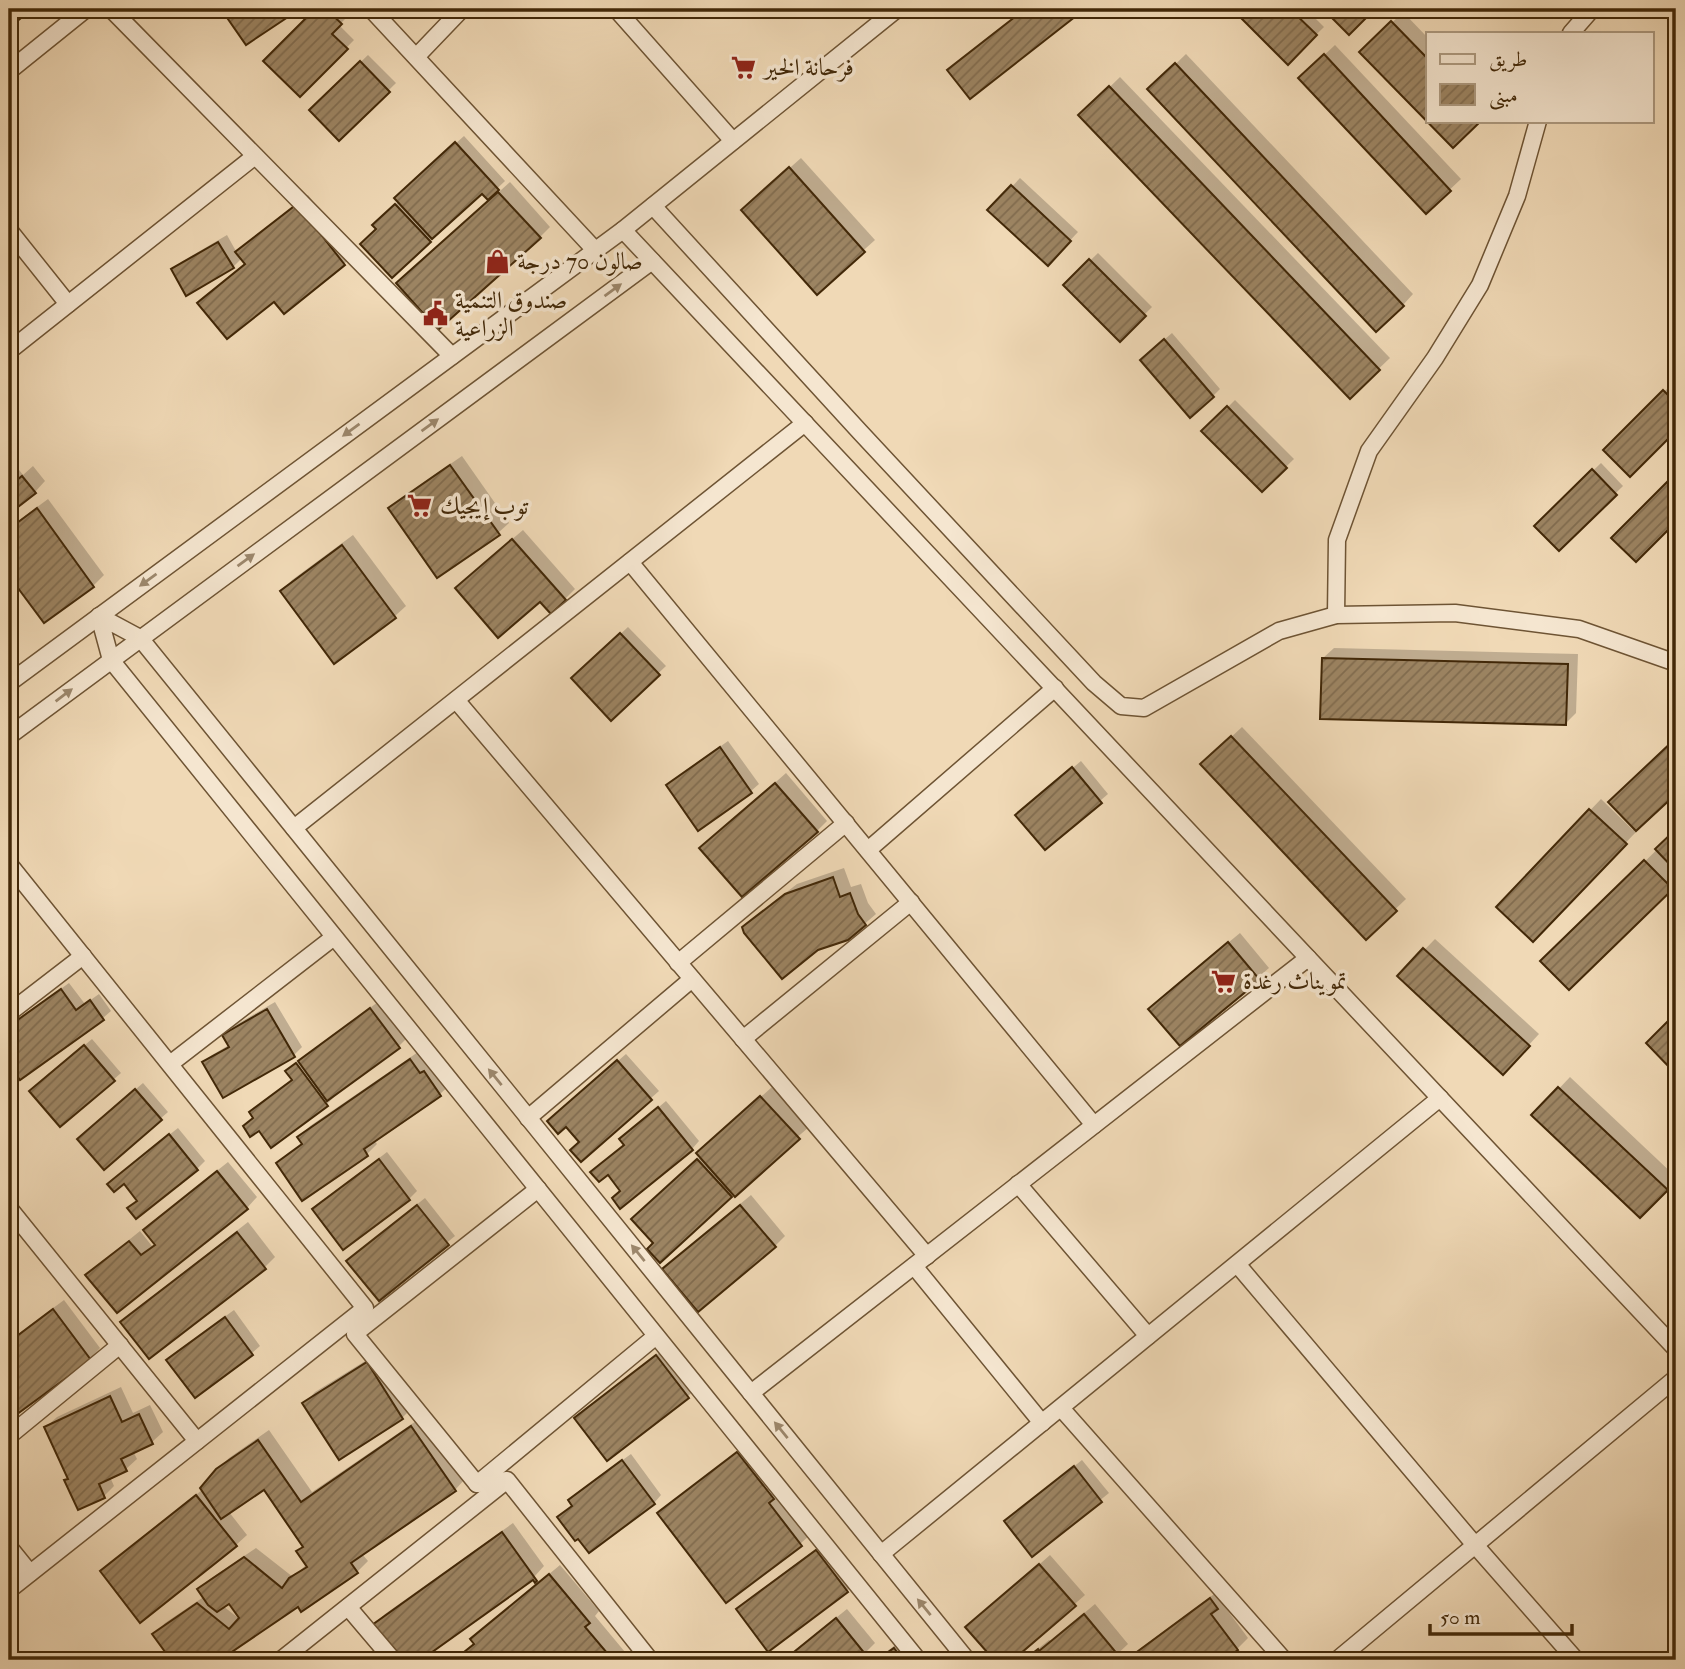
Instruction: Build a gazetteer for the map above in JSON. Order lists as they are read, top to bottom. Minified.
{"places":{"supermarket":["فرحانة الخير","توب إيجيك","تمويناث رغدة"],"shop":["صالون 70 درجة"],"public building":["صندوق التنمية الزراعية"]},"legend":["طريق","مبنى"],"scale_bar":"50 m"}
